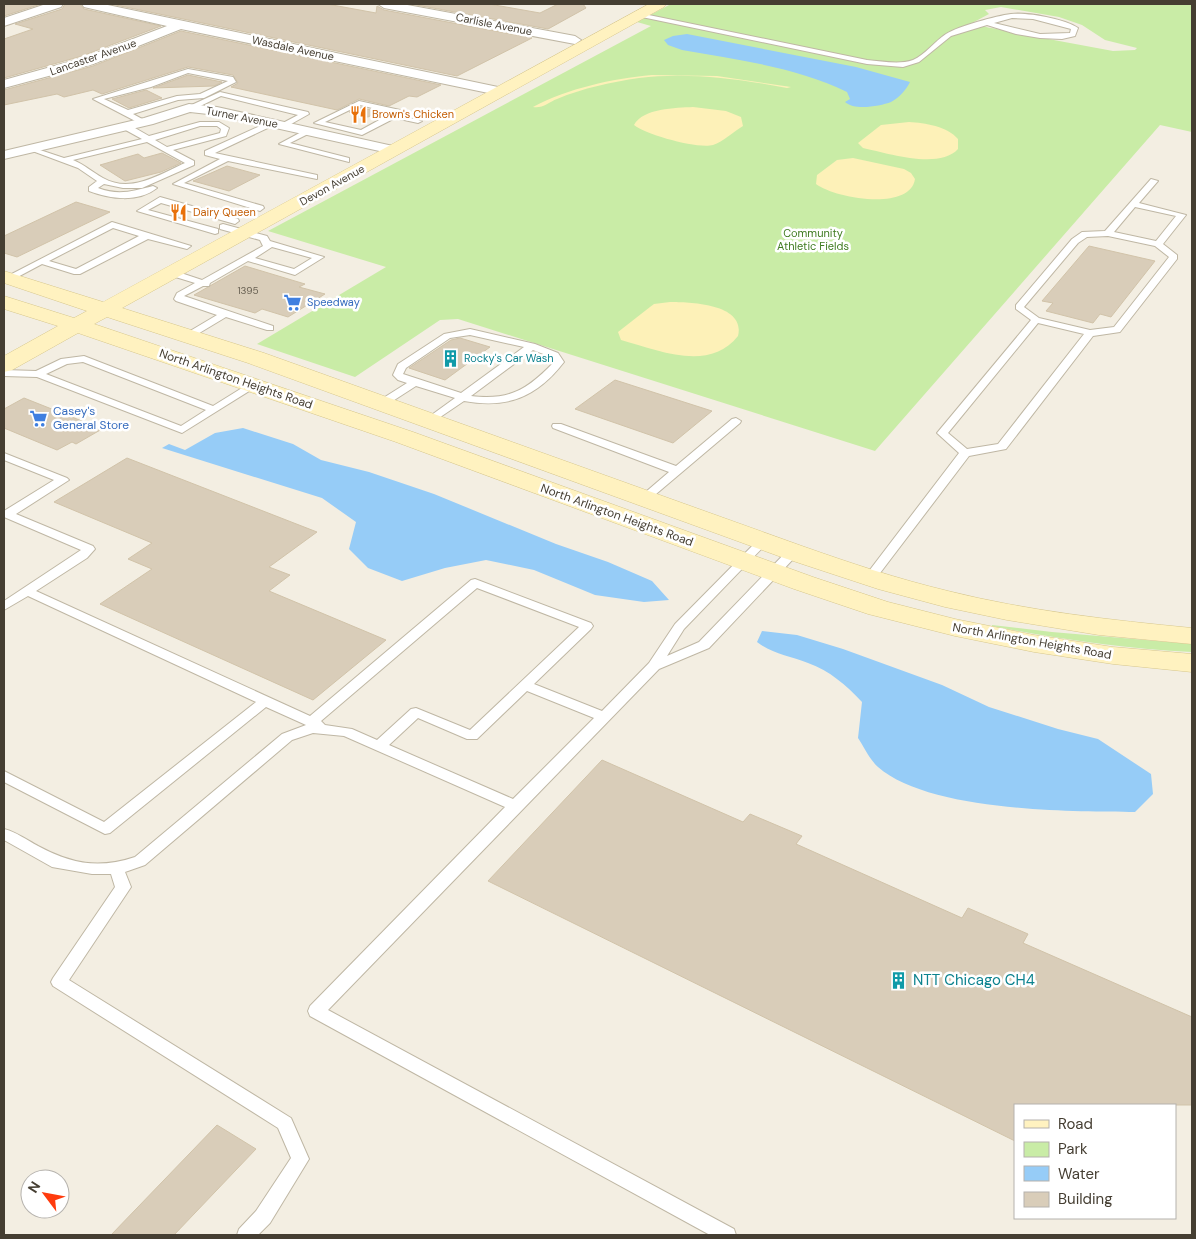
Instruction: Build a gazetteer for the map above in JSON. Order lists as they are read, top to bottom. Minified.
{"streets":{"main road":["Devon Avenue","North Arlington Heights Road"],"street":["Carlisle Avenue","Wasdale Avenue","Lancaster Avenue","Turner Avenue"]},"crossings":[["Carlisle Avenue","Devon Avenue"],["Wasdale Avenue","Lancaster Avenue"],["Wasdale Avenue","Devon Avenue"],["Turner Avenue","Devon Avenue"],["Devon Avenue","North Arlington Heights Road"]],"parks":["Community Athletic Fields"],"places":{"restaurant":["Brown's Chicken","Dairy Queen"],"supermarket":["Speedway","Casey's General Store"],"building":["Rocky's Car Wash","NTT Chicago CH4"]},"house_numbers":["1395"],"legend":["Road","Park","Water","Building"],"north":"top left"}
